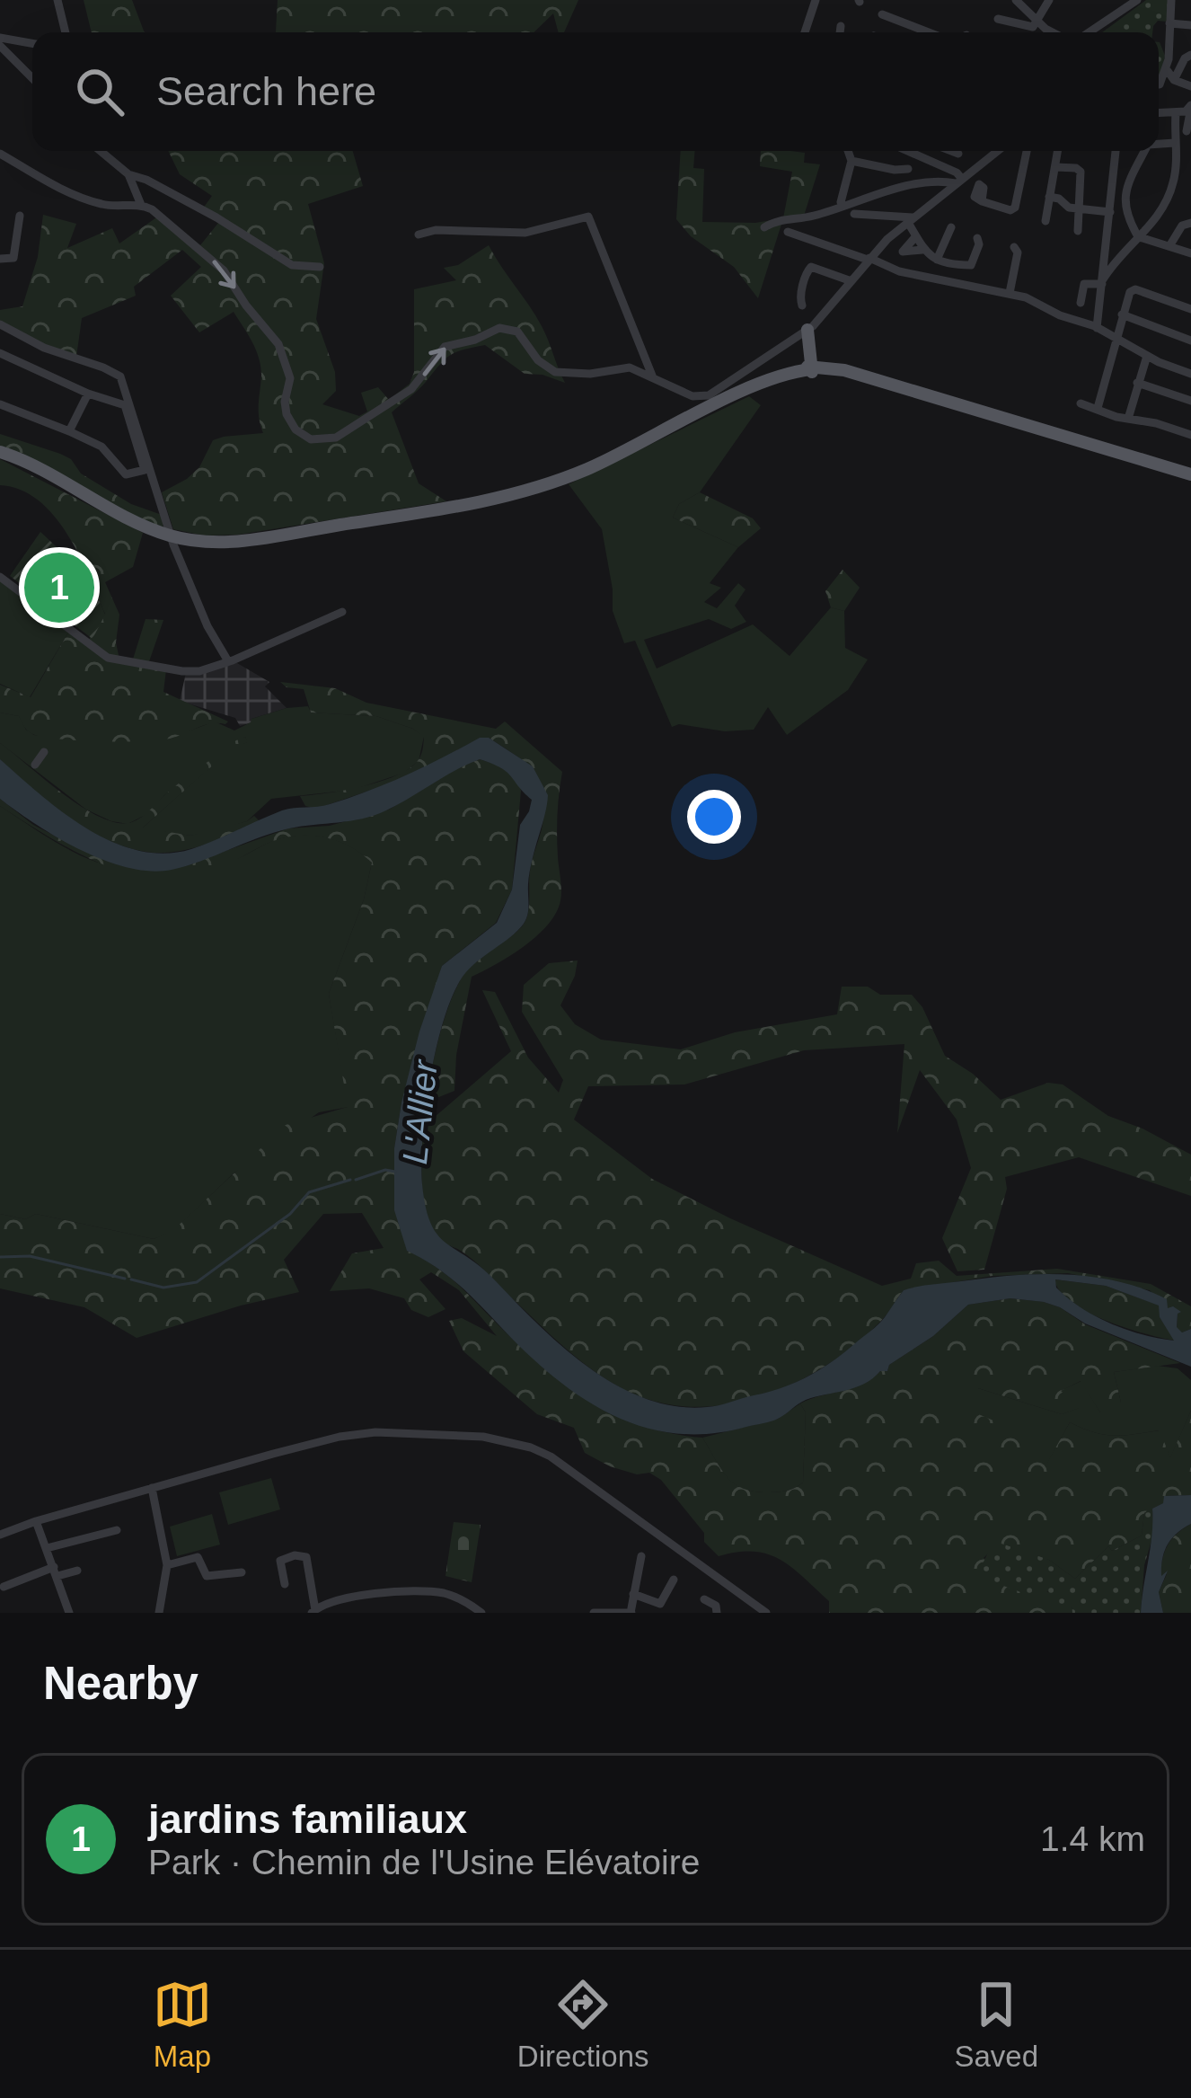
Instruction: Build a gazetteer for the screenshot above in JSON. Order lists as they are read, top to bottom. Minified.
{"water":["L'Allier"],"page":{"search":"Search here","pins":"1","heading":"Nearby","list":[{"mark":"1","name":"jardins familiaux","note":"Park · Chemin de l'Usine Elévatoire","value":"1.4 km"}],"nav":["Map","Directions","Saved"]}}
